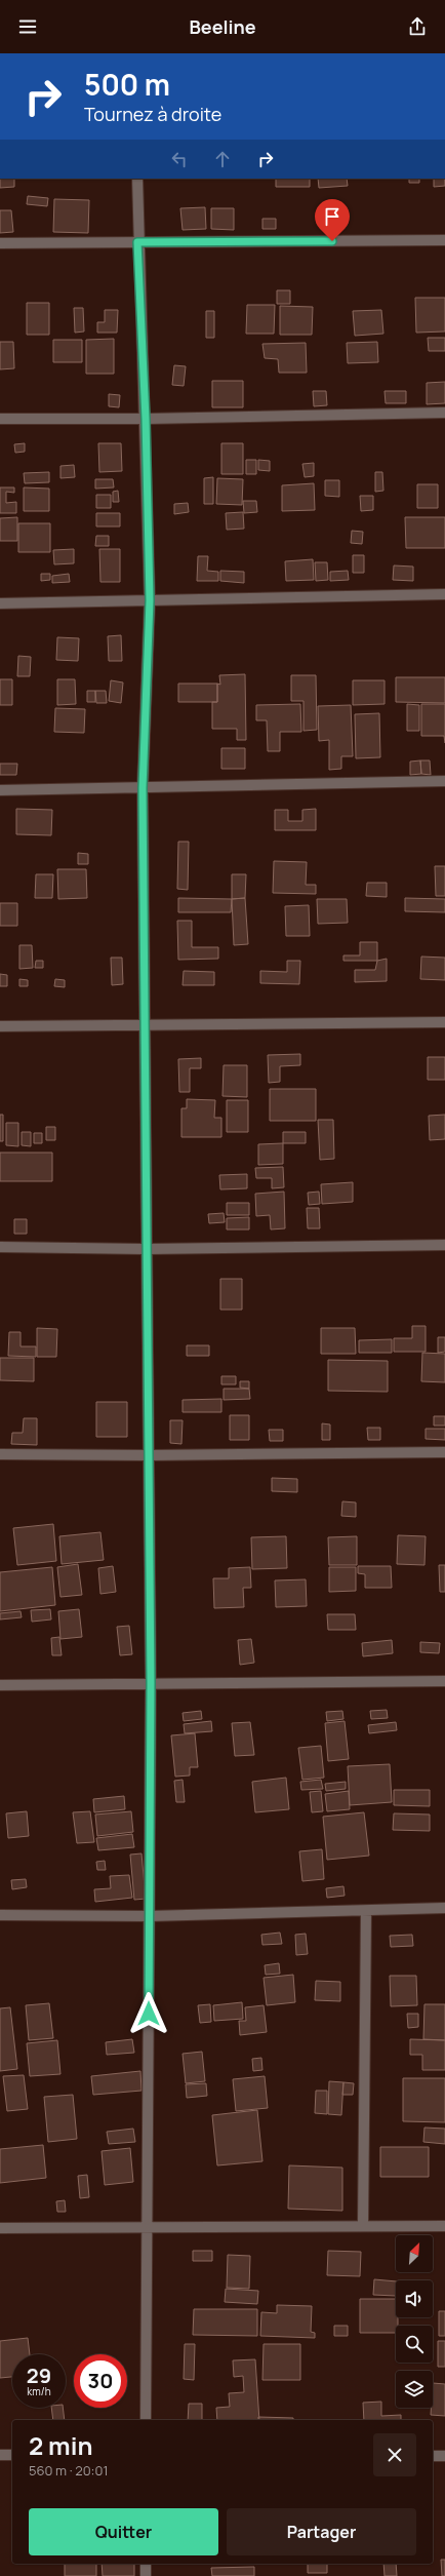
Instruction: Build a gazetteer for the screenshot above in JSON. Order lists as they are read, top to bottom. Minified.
{"north":"top right","page":{"header":"Beeline","turn":["500 m","Tournez à droite"],"speed":"29 km/h","limit":"30","heading":["2 min","560 m · 20:01"],"buttons":["Quitter","Partager"]}}
